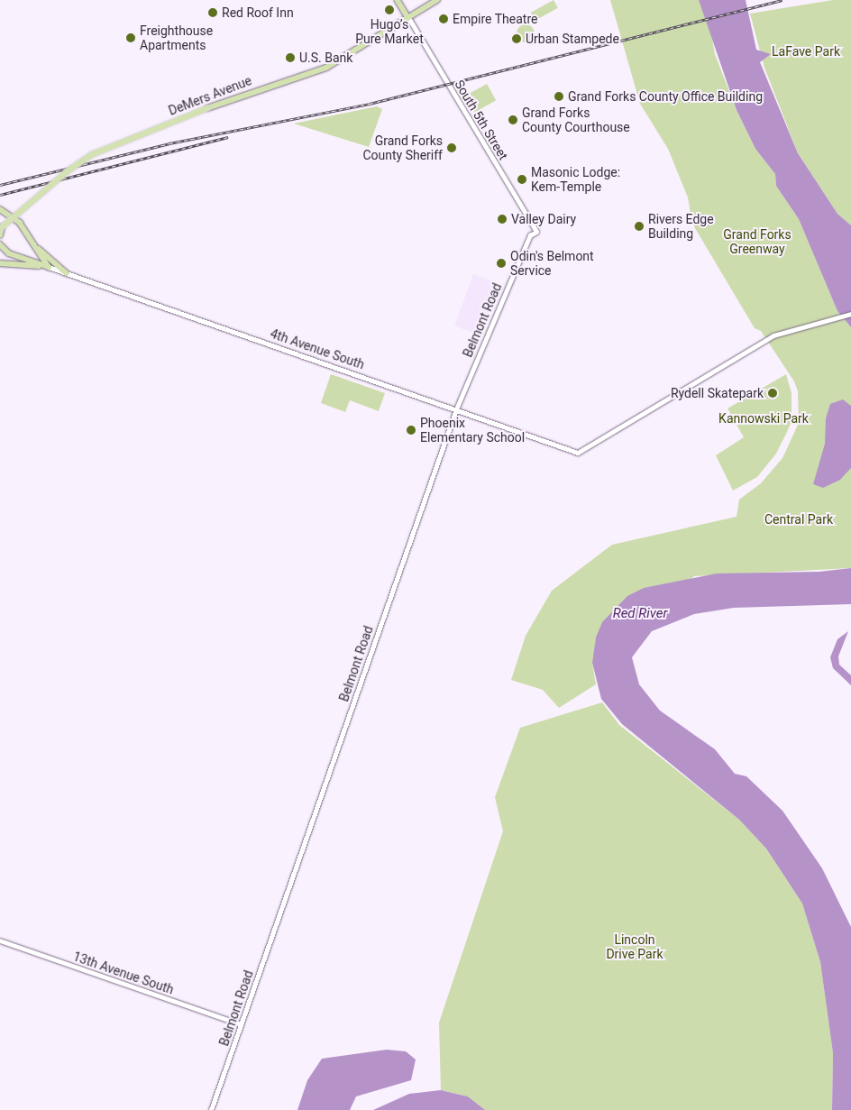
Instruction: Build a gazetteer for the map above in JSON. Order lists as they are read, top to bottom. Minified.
{"streets":{"main road":["DeMers Avenue"],"street":["South 5th Street","Belmont Road","4th Avenue South","13th Avenue South"]},"crossings":[["DeMers Avenue","South 5th Street"],["South 5th Street","Belmont Road"],["Belmont Road","4th Avenue South"],["Belmont Road","13th Avenue South"]],"water":["Red River"],"parks":["LaFave Park","Grand Forks Greenway","Kannowski Park","Central Park","Lincoln Drive Park"],"places":["Hugo’s Pure Market","Red Roof Inn","Empire Theatre","Freighthouse Apartments","Urban Stampede","U.S. Bank","Grand Forks County Office Building","Grand Forks County Courthouse","Grand Forks County Sheriff","Masonic Lodge: Kem-Temple","Valley Dairy","Rivers Edge Building","Odin's Belmont Service","Rydell Skatepark","Phoenix Elementary School"]}
